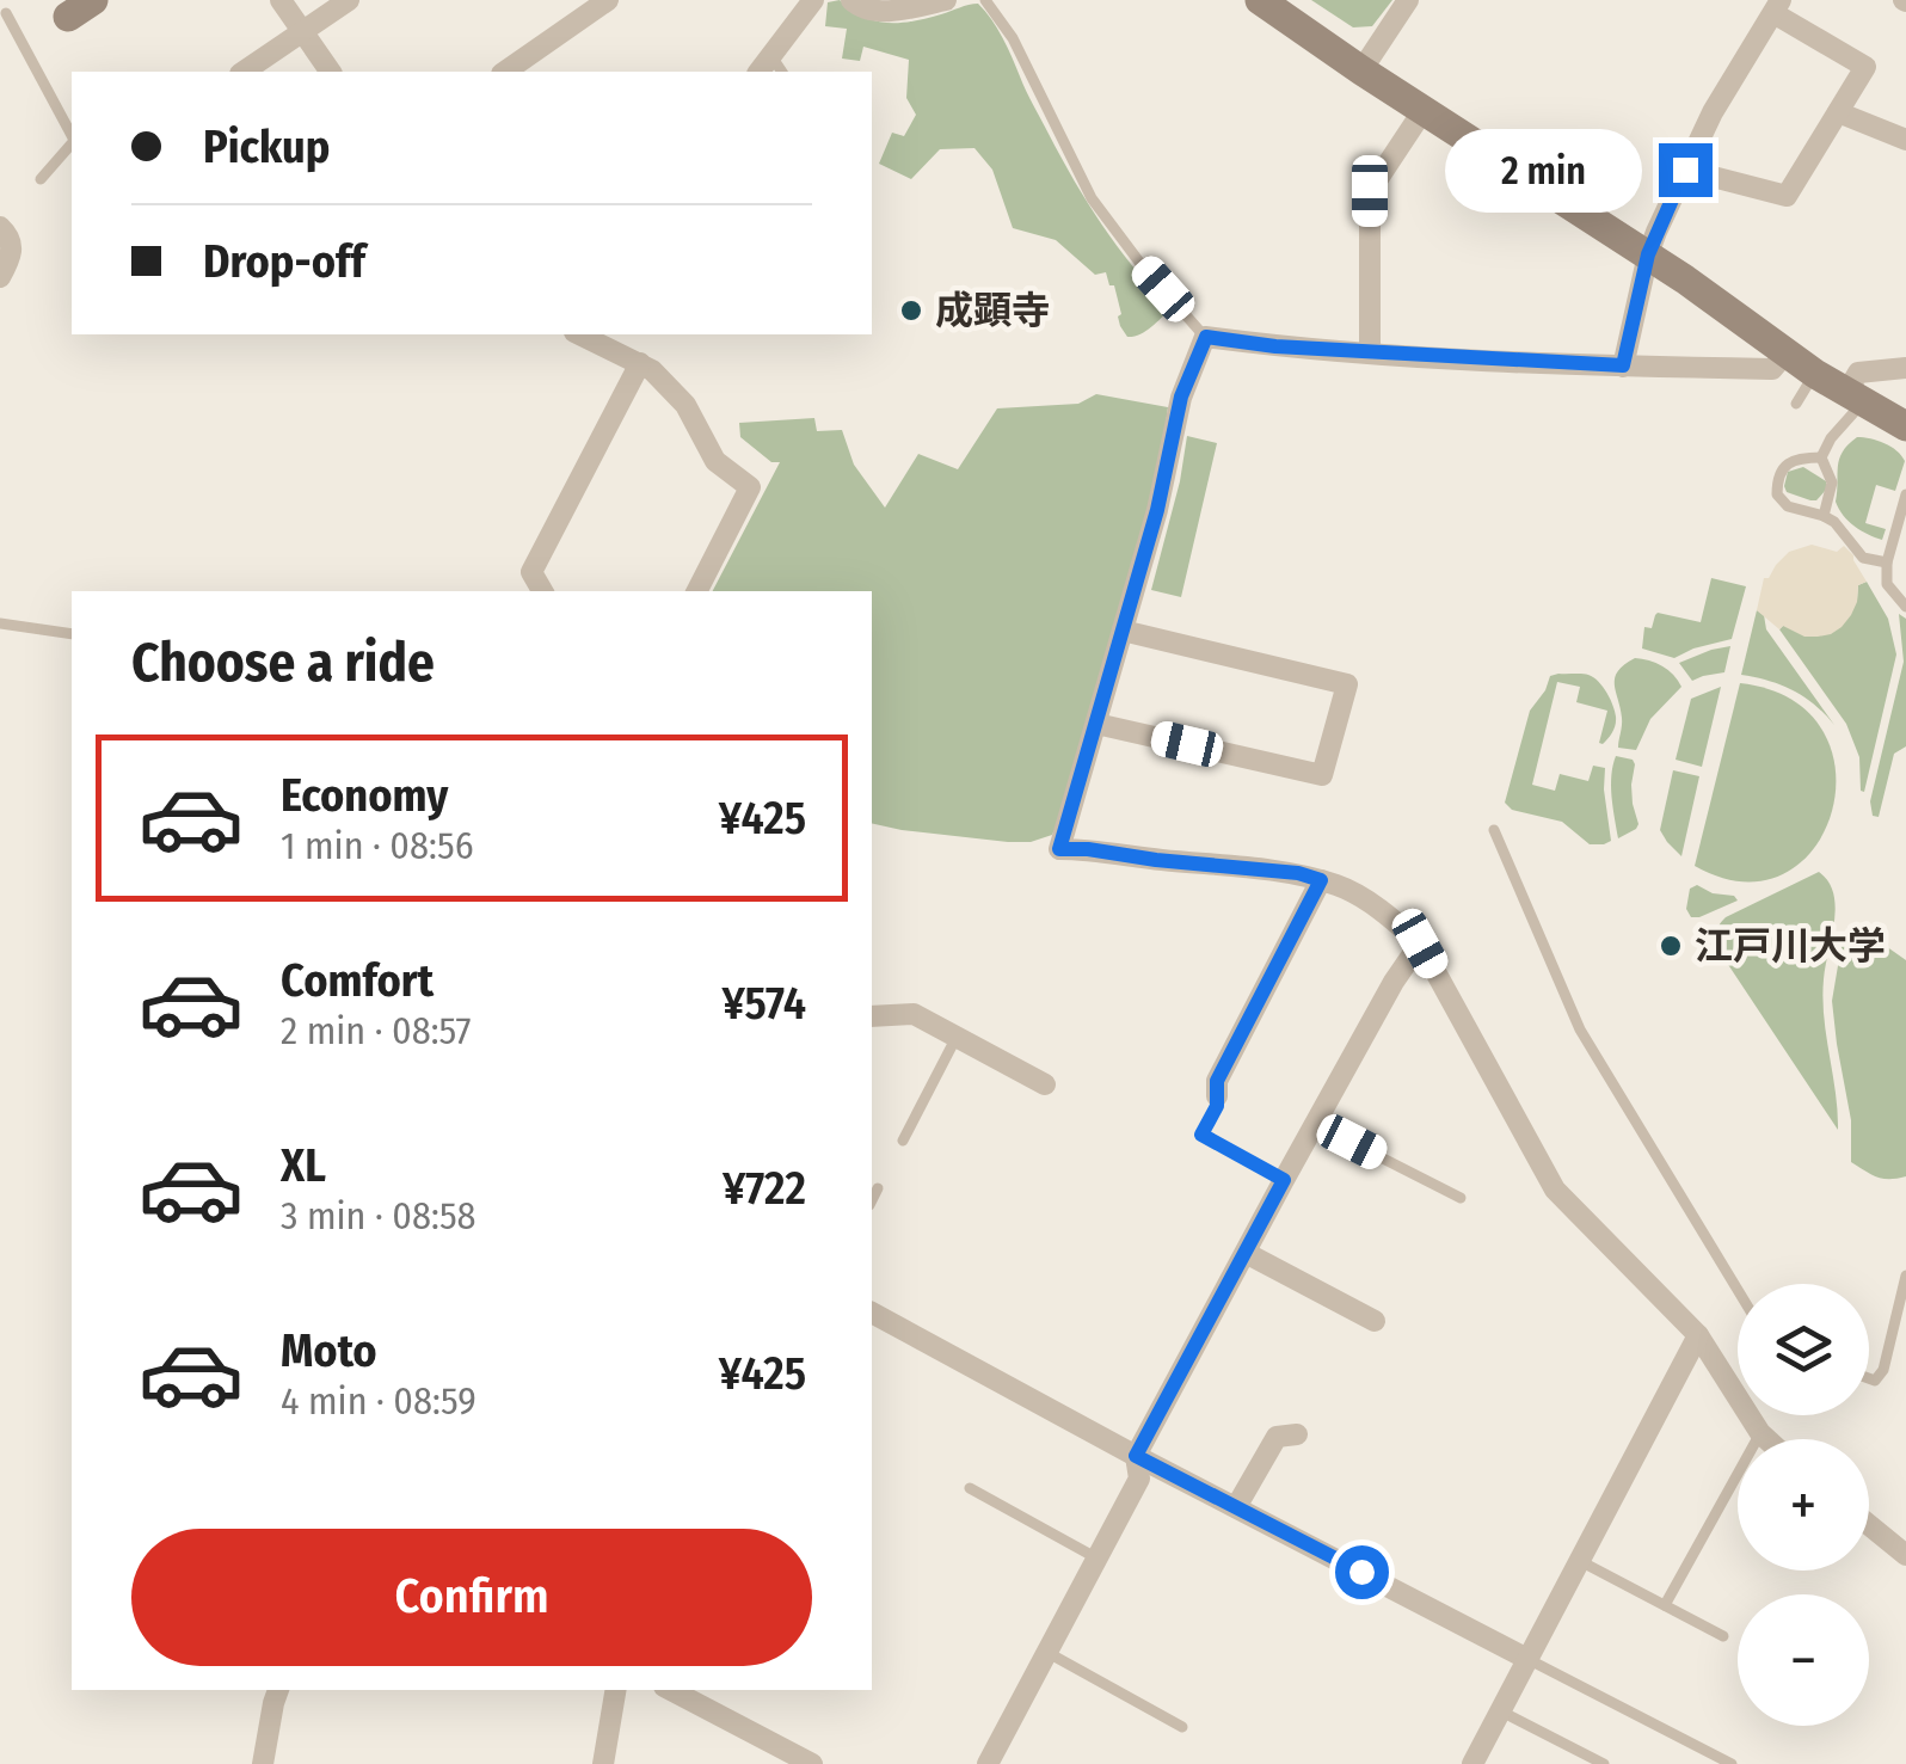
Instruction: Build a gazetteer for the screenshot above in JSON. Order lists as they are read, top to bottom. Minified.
{"places":["成顕寺","江戸川大学"],"page":{"banner":["Pickup","Drop-off"],"bubble":"2 min","heading":"Choose a ride","list":[{"name":"Economy","note":"1 min · 08:56","value":"¥425"},{"name":"Comfort","note":"2 min · 08:57","value":"¥574"},{"name":"XL","note":"3 min · 08:58","value":"¥722"},{"name":"Moto","note":"4 min · 08:59","value":"¥425"}],"map_buttons":["+","−"],"buttons":"Confirm"}}
